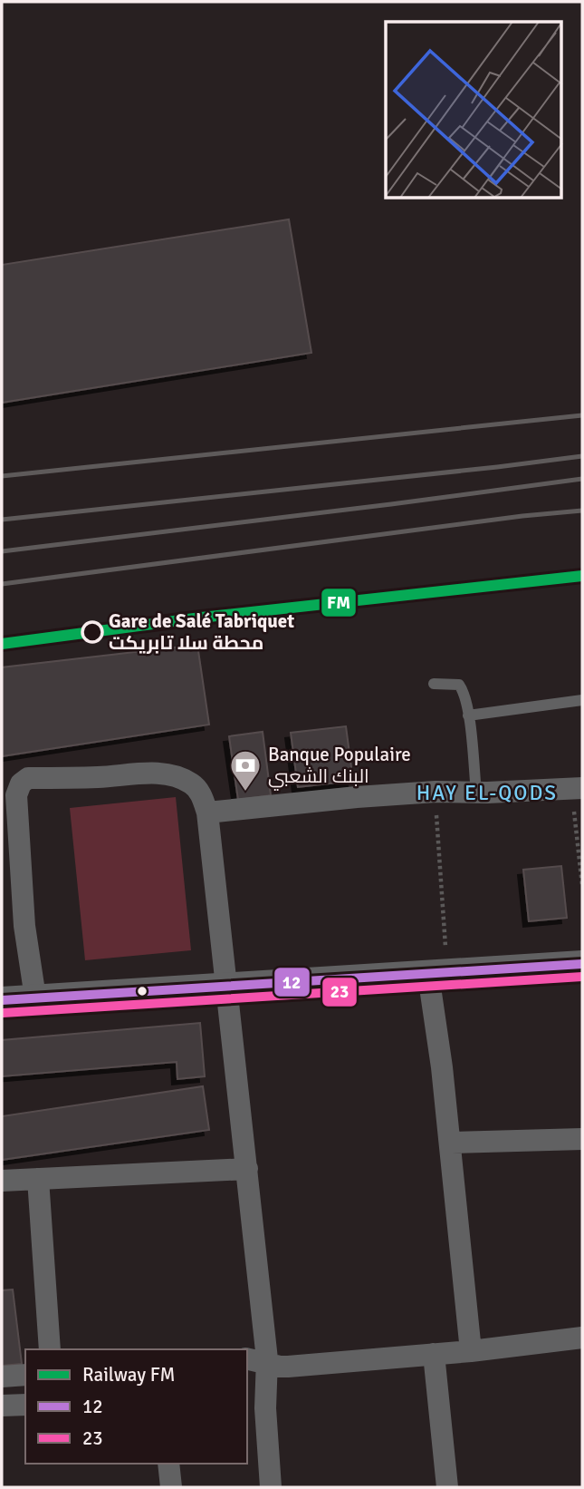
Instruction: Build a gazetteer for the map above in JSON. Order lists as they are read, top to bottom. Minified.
{"districts":["HAY EL-QODS"],"places":{"other":["Gare de Salé Tabriquet محطة سلا تابريكت"],"bank":["Banque Populaire البنك الشعبي"]},"lines":["rail line FM","transit line 12","transit line 23"],"legend":["Railway FM","12","23"]}
